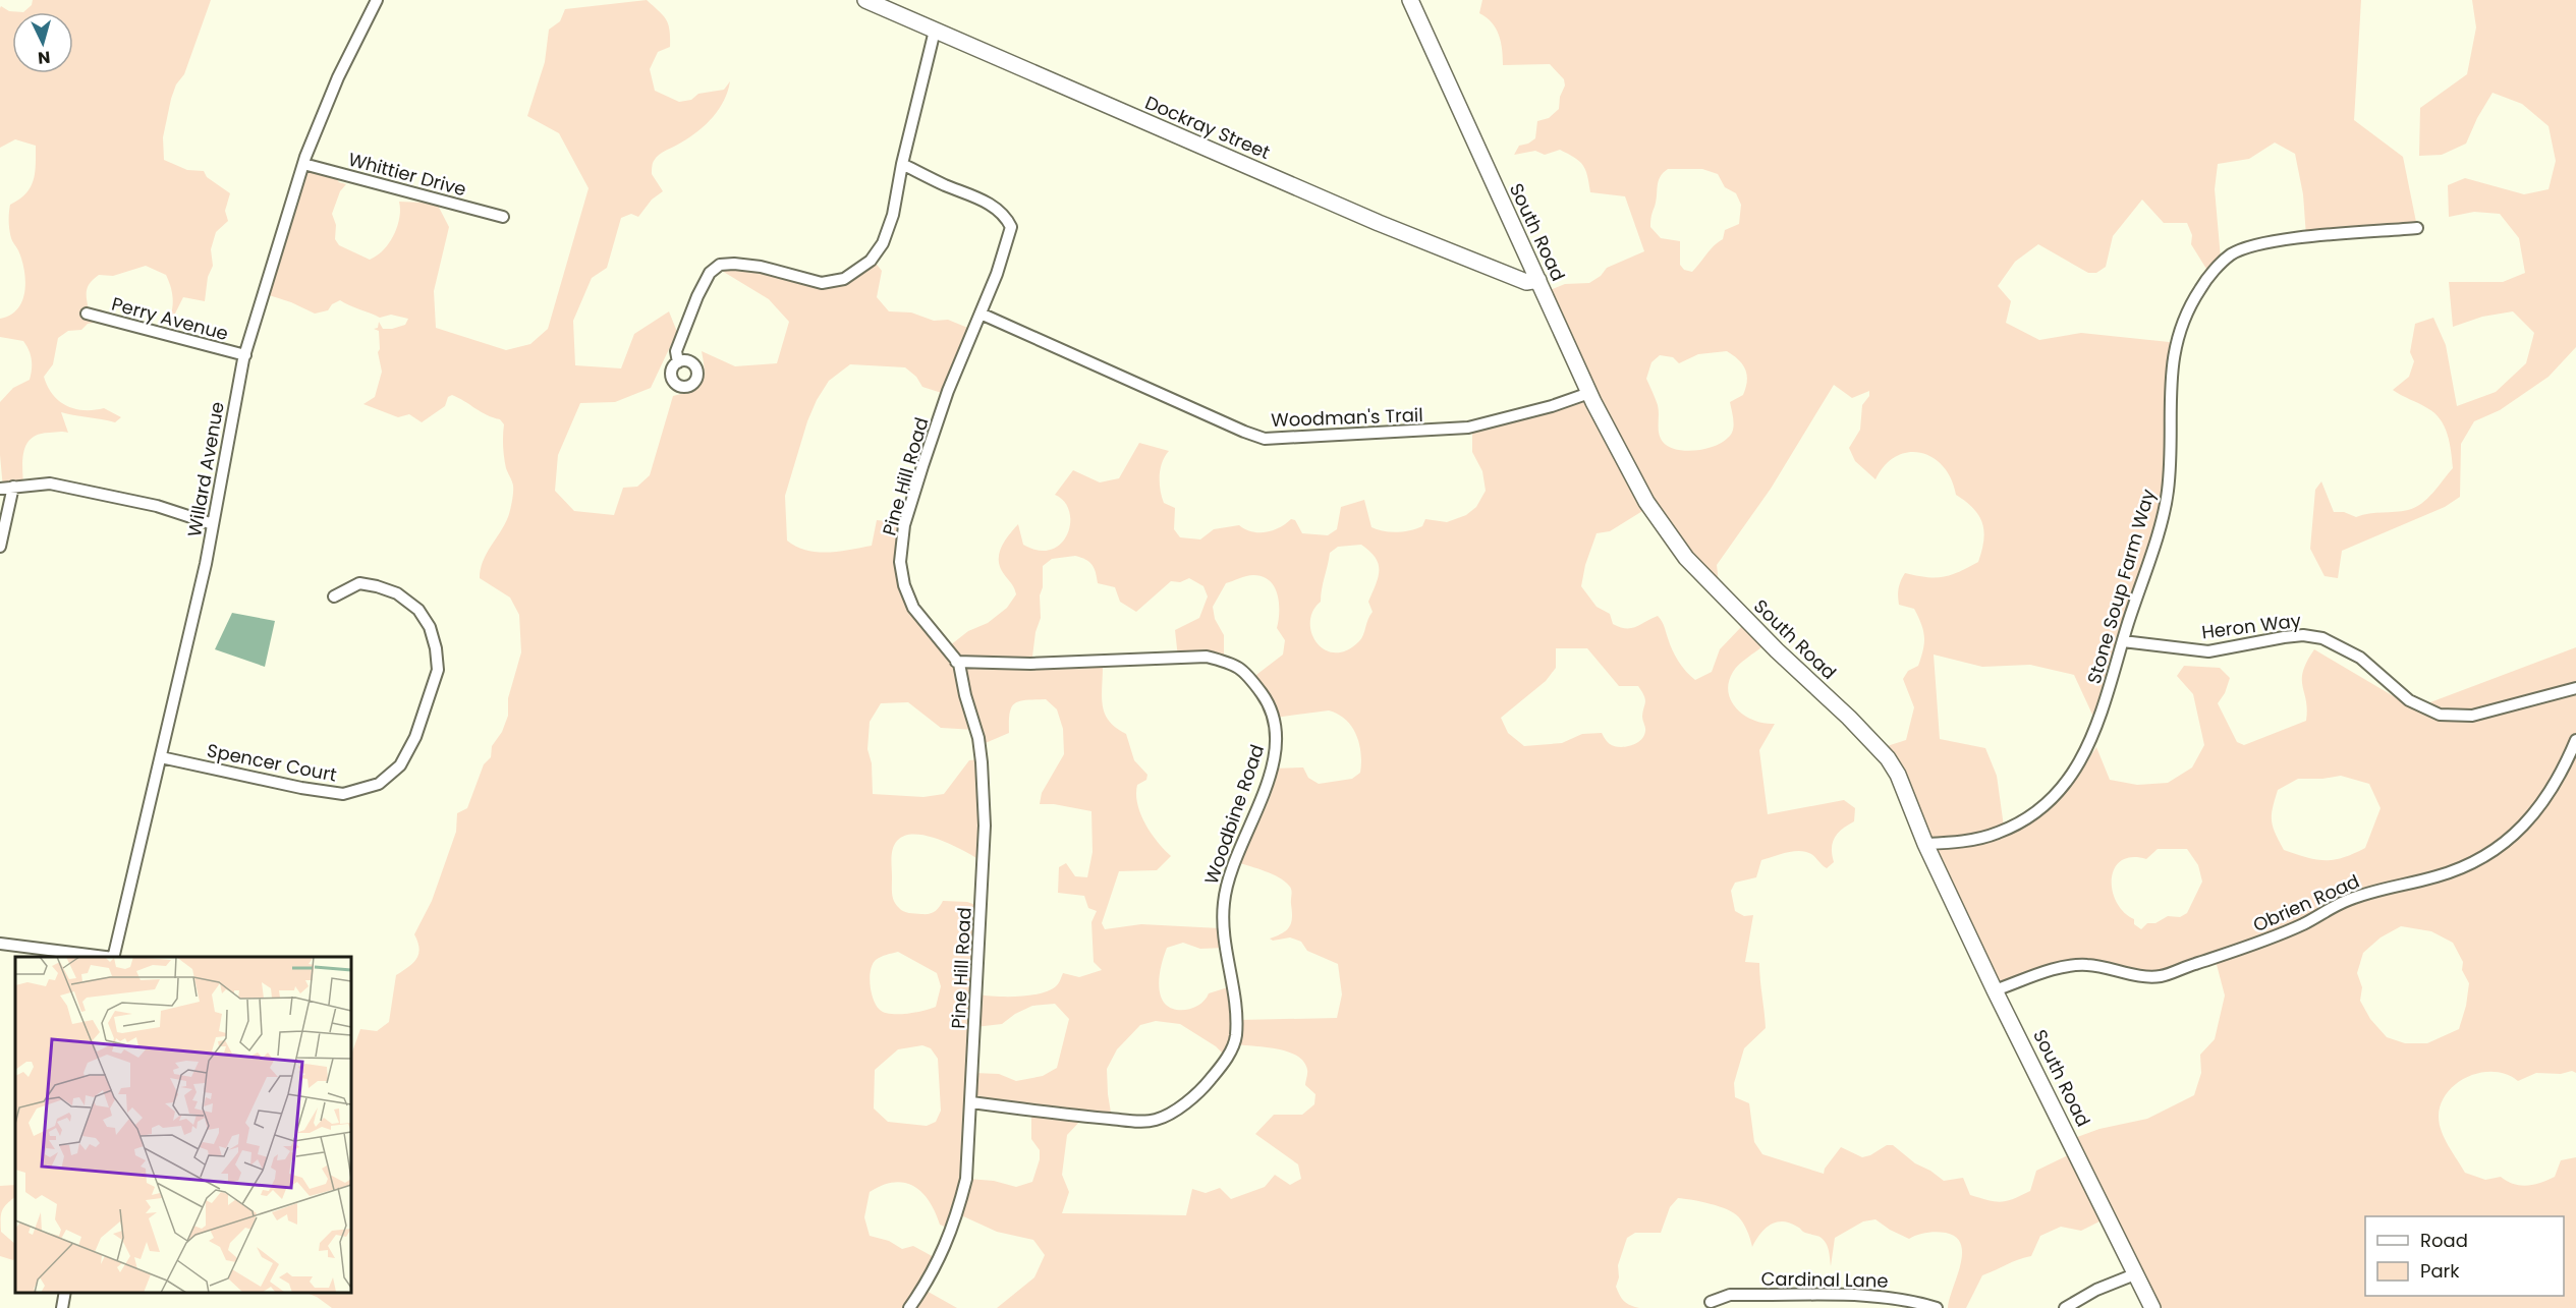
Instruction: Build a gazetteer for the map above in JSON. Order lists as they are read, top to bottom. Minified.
{"streets":{"street":["Dockray Street","Whittier Drive","South Road","Perry Avenue","Woodman's Trail","Willard Avenue","Pine Hill Road","Stone Soup Farm Way","Heron Way","Spencer Court","Woodbine Road","Obrien Road","Cardinal Lane"]},"crossings":[["Dockray Street","South Road"],["Whittier Drive","Willard Avenue"],["South Road","Woodman's Trail"],["South Road","Stone Soup Farm Way"],["South Road","Obrien Road"],["Perry Avenue","Willard Avenue"],["Woodman's Trail","Pine Hill Road"],["Willard Avenue","Spencer Court"],["Pine Hill Road","Woodbine Road"],["Stone Soup Farm Way","Heron Way"]],"legend":["Road","Park"],"north":"bottom"}
